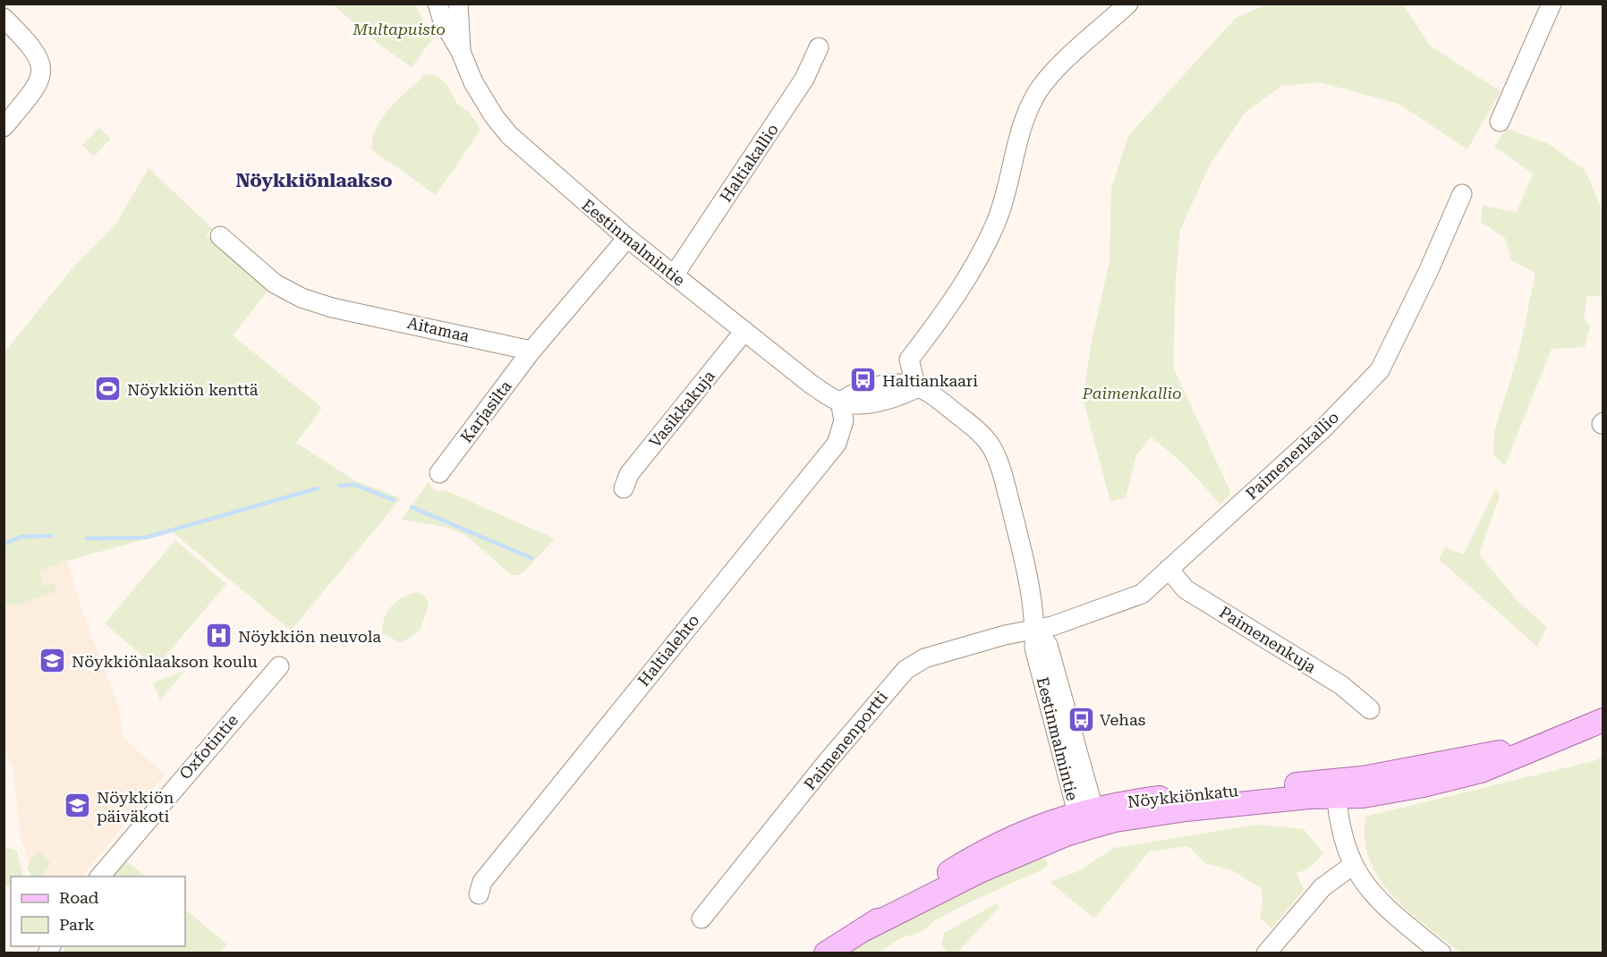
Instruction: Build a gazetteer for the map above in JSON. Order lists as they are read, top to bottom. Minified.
{"streets":{"main road":["Nöykkiönkatu"],"street":["Haltiakallio","Eestinmalmintie","Aitamaa","Vasikkakuja","Karjasilta","Paimenenkallio","Paimenenkuja","Haltialehto","Paimenenportti","Oxfotintie"]},"crossings":[["Haltiakallio","Eestinmalmintie"],["Eestinmalmintie","Vasikkakuja"],["Eestinmalmintie","Paimenenkallio"],["Eestinmalmintie","Haltialehto"],["Eestinmalmintie","Paimenenportti"],["Eestinmalmintie","Nöykkiönkatu"],["Aitamaa","Karjasilta"],["Paimenenkallio","Paimenenkuja"],["Paimenenkallio","Paimenenportti"]],"districts":["Nöykkiönlaakso"],"parks":["Multapuisto","Paimenkallio"],"places":{"bus stop":["Haltiankaari","Vehas"],"sports":["Nöykkiön kenttä"],"hospital":["Nöykkiön neuvola"],"school or university":["Nöykkiönlaakson koulu","Nöykkiön päiväkoti"]},"legend":["Road","Park"]}
